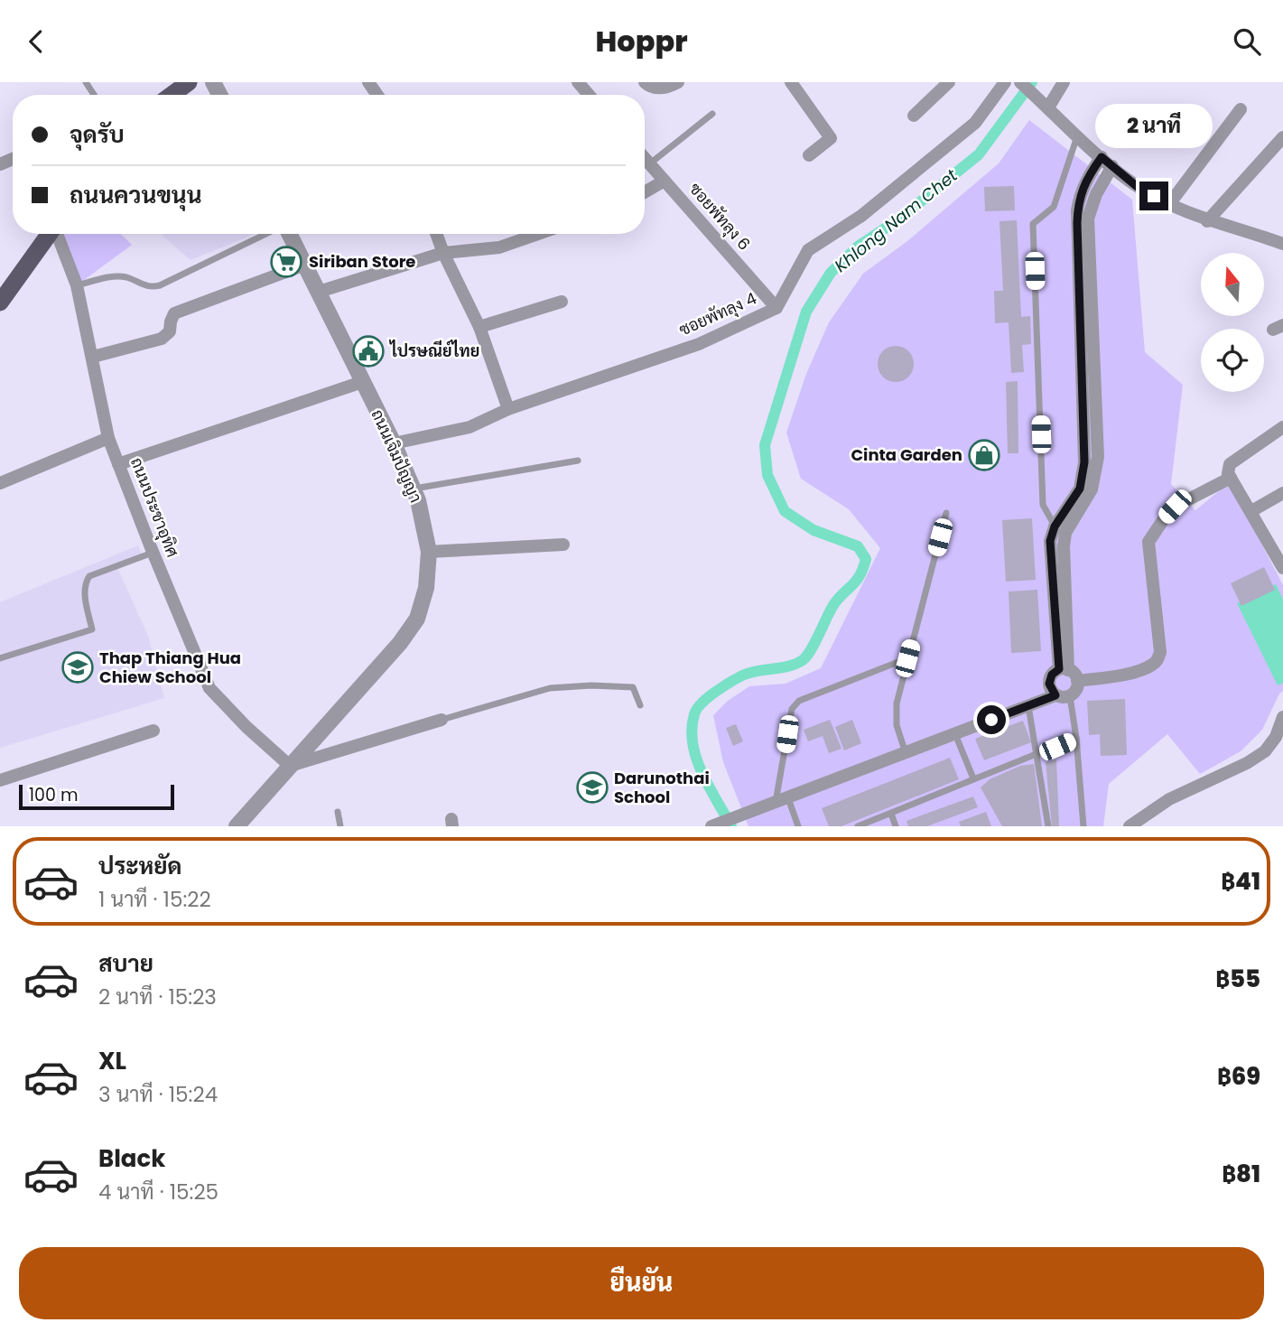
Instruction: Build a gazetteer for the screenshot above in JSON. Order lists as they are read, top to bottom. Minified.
{"streets":{"street":["ซอยพัทลุง 6","ซอยพัทลุง 4","ถนนเจิมปัญญา","ถนนประชาอุทิศ"]},"crossings":[["ซอยพัทลุง 6","ซอยพัทลุง 4"],["ซอยพัทลุง 4","ถนนเจิมปัญญา"],["ถนนเจิมปัญญา","ถนนประชาอุทิศ"]],"water":["Khlong Nam Chet"],"places":{"supermarket":["Siriban Store"],"public building":["ไปรษณีย์ไทย"],"shop":["Cinta Garden"],"school or university":["Thap Thiang Hua Chiew School","Darunothai School"]},"scale_bar":"100 m","north":"top","page":{"header":"Hoppr","banner":["จุดรับ","ถนนควนขนุน"],"bubble":"2 นาที","scale":"100 m","list":[{"name":"ประหยัด","note":"1 นาที · 15:22","value":"฿41"},{"name":"สบาย","note":"2 นาที · 15:23","value":"฿55"},{"name":"XL","note":"3 นาที · 15:24","value":"฿69"},{"name":"Black","note":"4 นาที · 15:25","value":"฿81"}],"buttons":"ยืนยัน"}}
